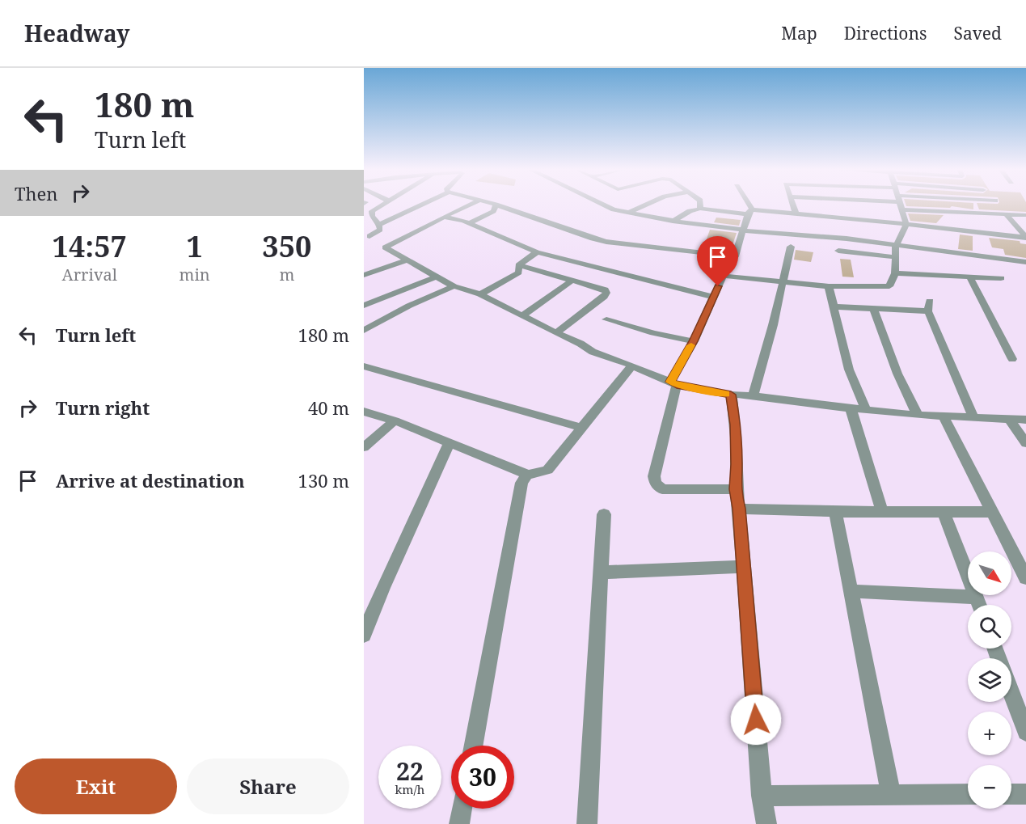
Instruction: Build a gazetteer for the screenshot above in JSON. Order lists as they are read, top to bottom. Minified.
{"north":"bottom right","page":{"header":"Headway","nav":["Map","Directions","Saved"],"turn":["180 m","Turn left"],"then":"Then","eta":["14:57","Arrival","1","min","350","m"],"list":[{"name":"Turn left","value":"180 m"},{"name":"Turn right","value":"40 m"},{"name":"Arrive at destination","value":"130 m"}],"map_buttons":["+","−"],"speed":"22 km/h","limit":"30","buttons":["Exit","Share"]}}
